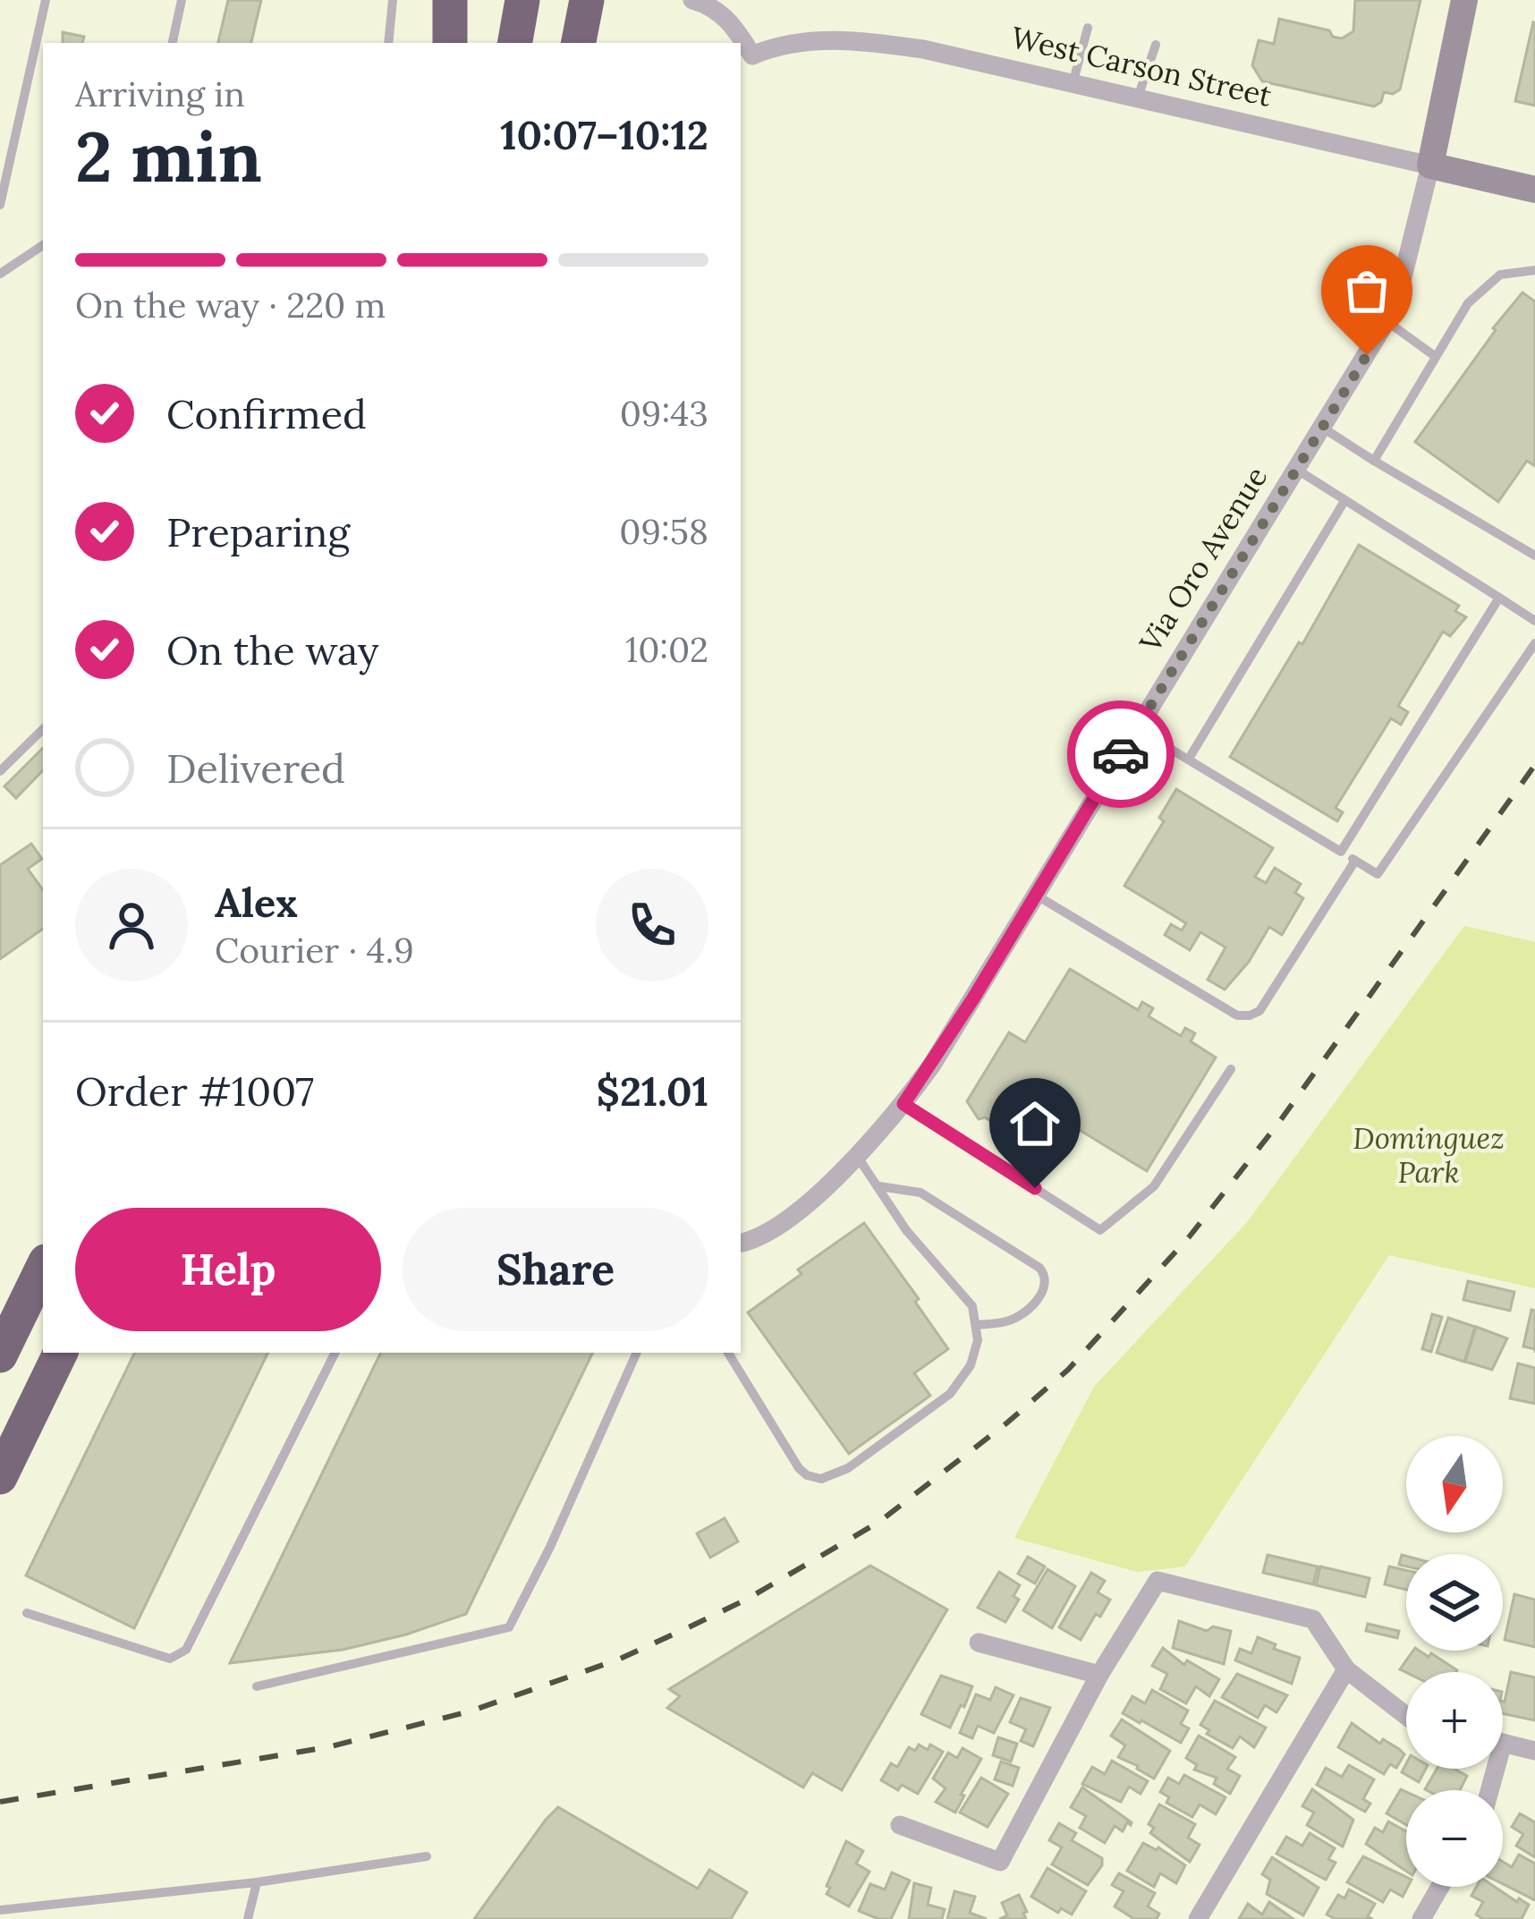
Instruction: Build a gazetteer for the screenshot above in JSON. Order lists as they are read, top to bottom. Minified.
{"streets":{"street":["West Carson Street","Via Oro Avenue"]},"crossings":[["West Carson Street","Via Oro Avenue"]],"parks":["Dominguez Park"],"north":"bottom","page":{"heading":["2 min","Arriving in","10:07–10:12"],"panel":["Alex","Courier · 4.9","Order #1007","$21.01"],"bar":"On the way · 220 m","list":[["Confirmed","09:43"],["Preparing","09:58"],["On the way","10:02"],"Delivered"],"buttons":["Help","Share"],"map_buttons":["+","−"]}}
